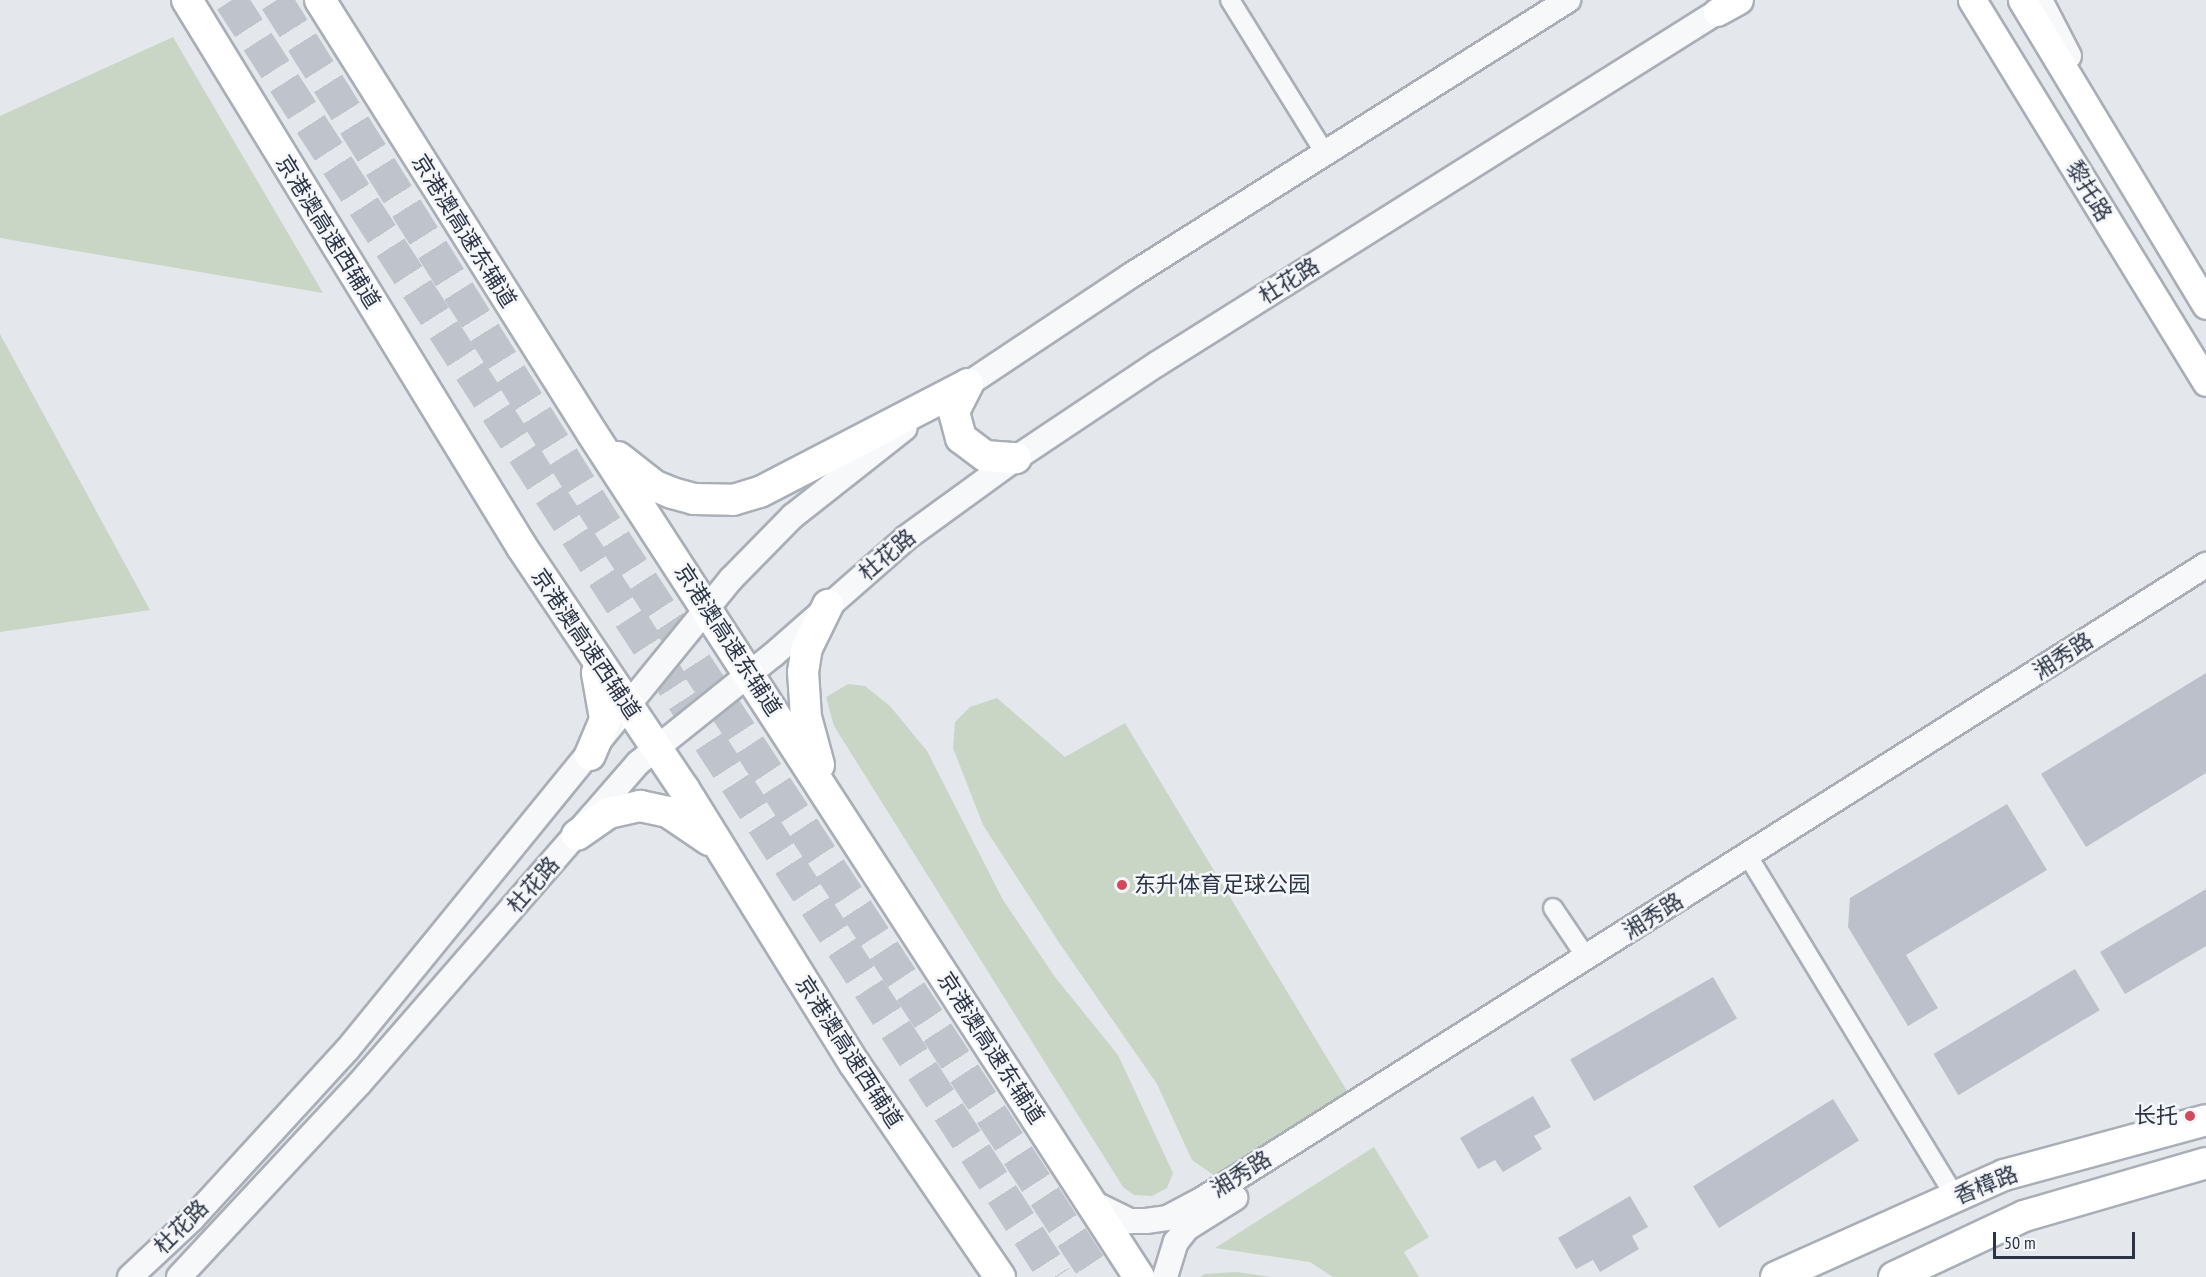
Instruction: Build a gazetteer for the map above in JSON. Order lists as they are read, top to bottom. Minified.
{"streets":{"main road":["黎托路","京港澳高速东辅道","京港澳高速西辅道","香樟路"],"street":["杜花路","湘秀路"]},"crossings":[["京港澳高速东辅道","杜花路"],["京港澳高速东辅道","湘秀路"],["京港澳高速西辅道","杜花路"]],"places":["东升体育足球公园","长托"],"scale_bar":"50 m"}
